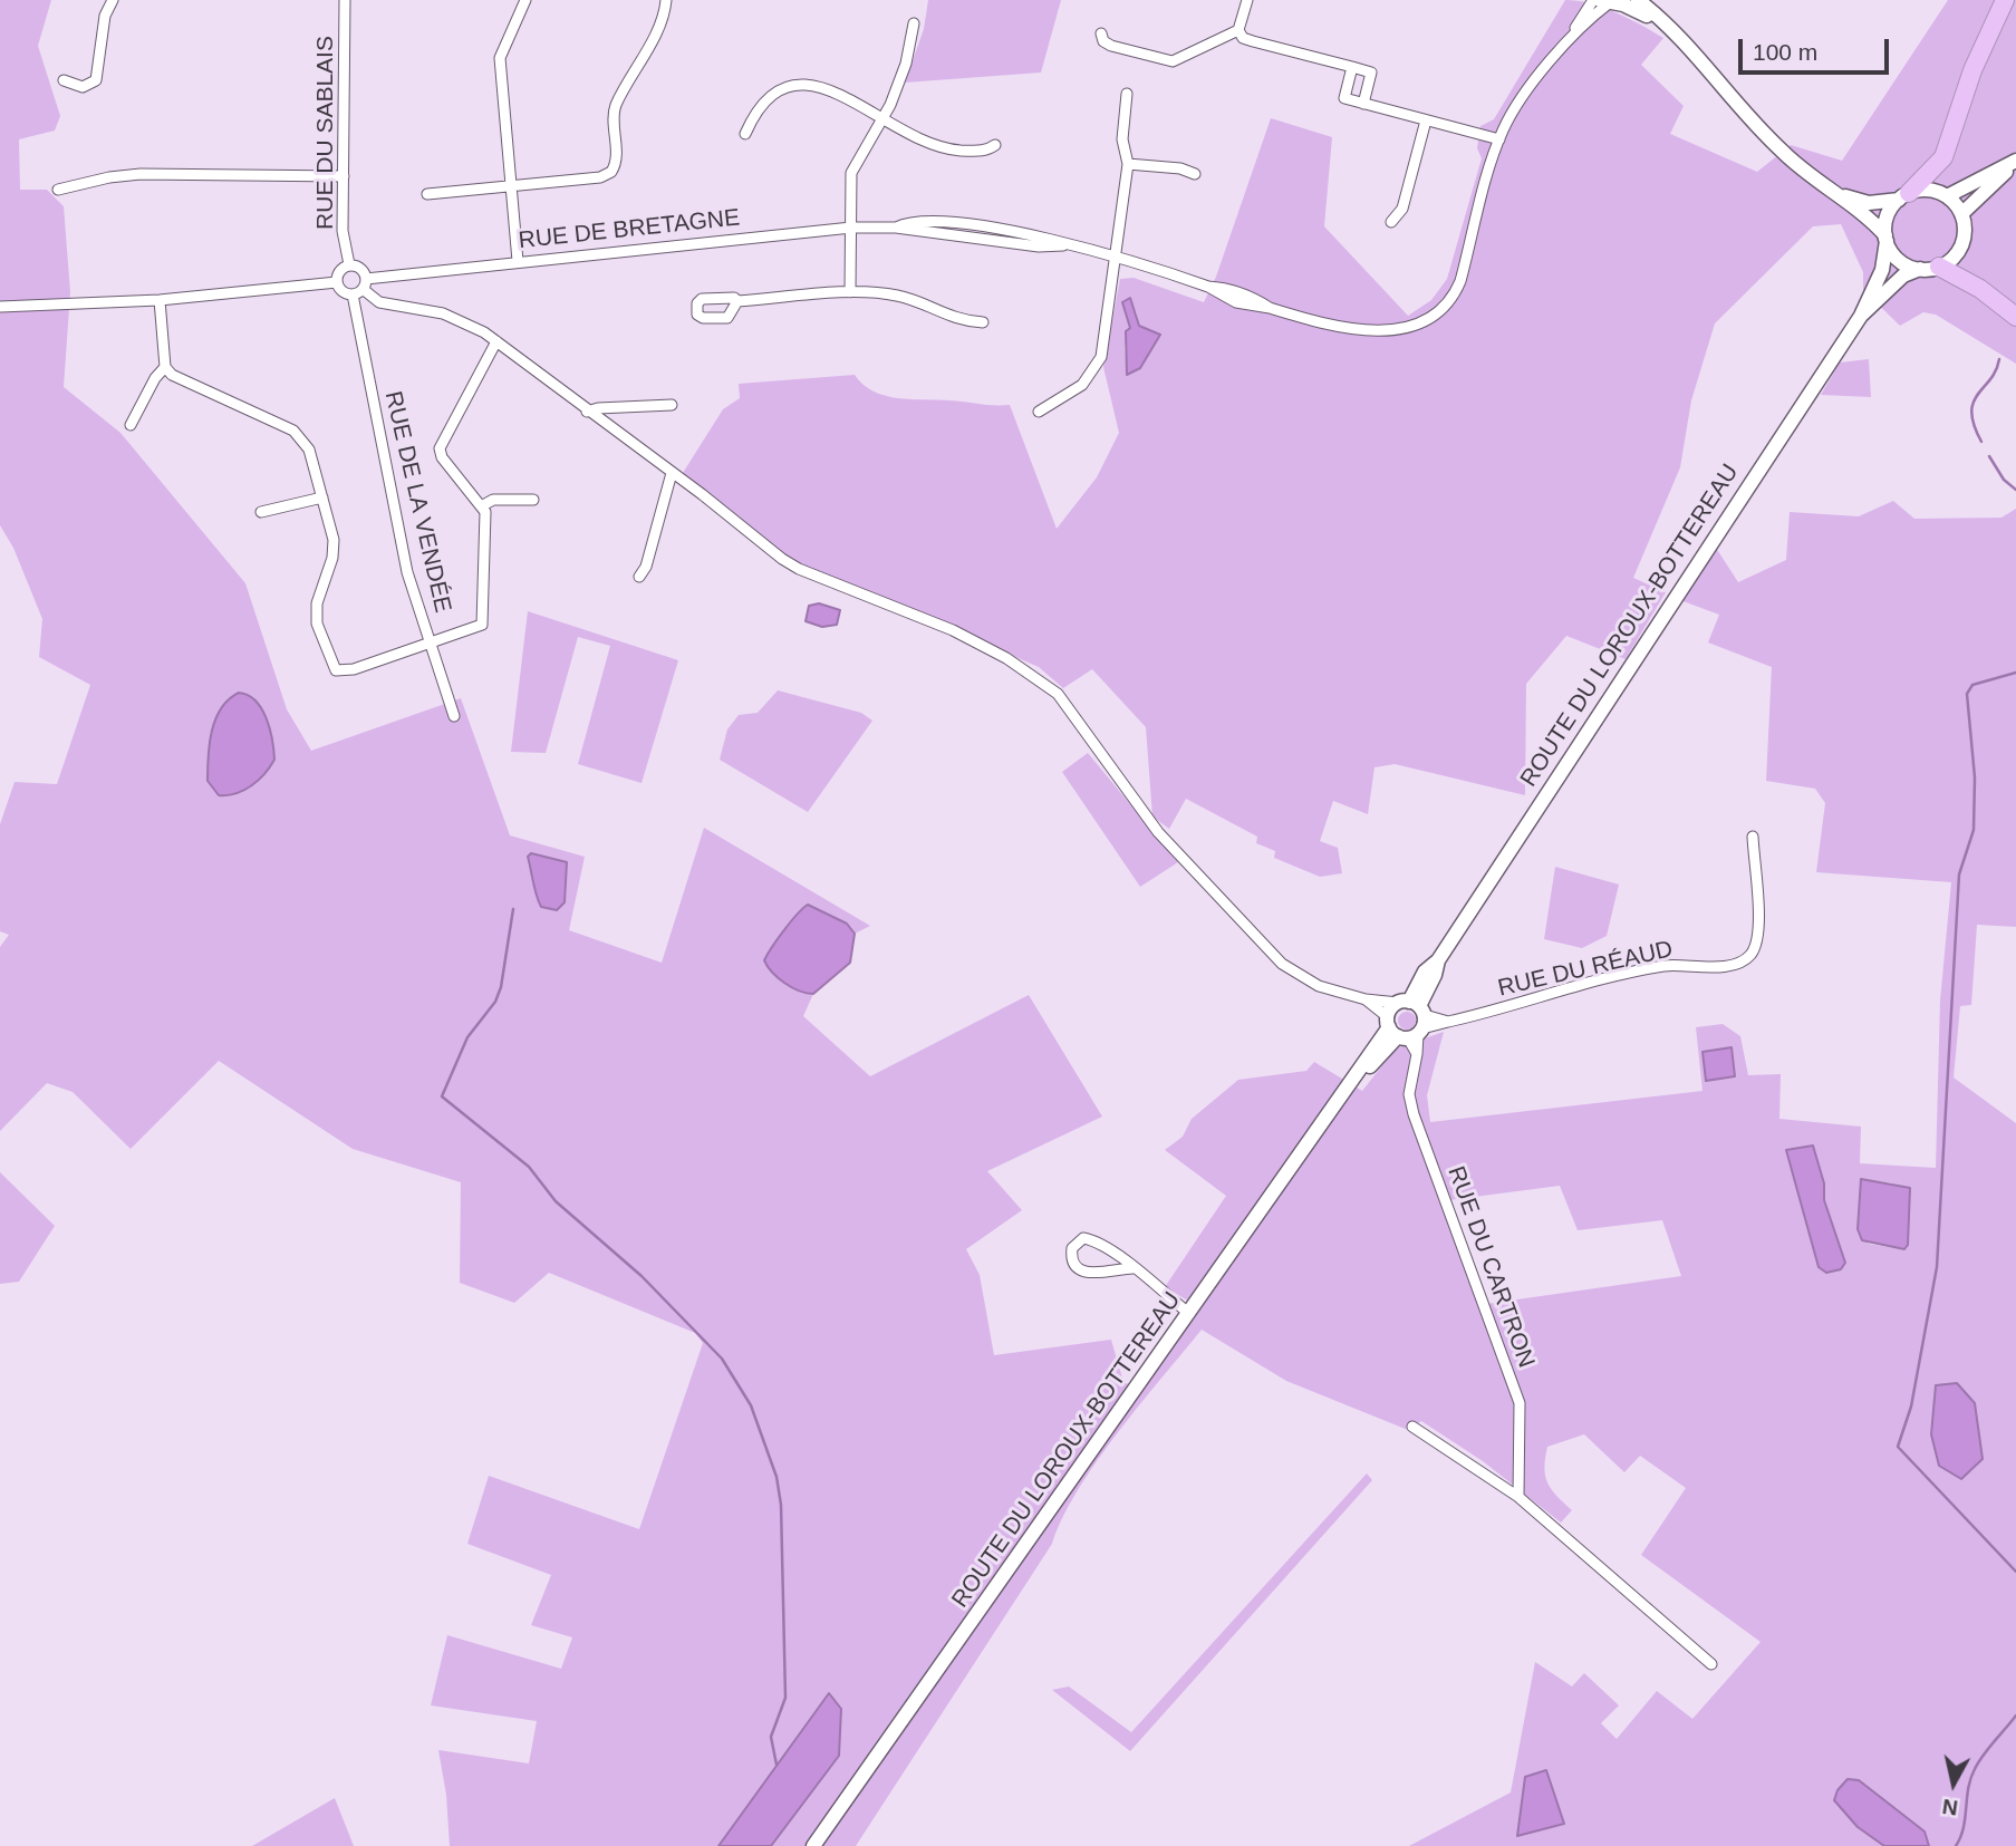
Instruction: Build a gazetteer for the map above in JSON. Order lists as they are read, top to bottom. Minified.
{"streets":{"main road":["ROUTE DU LOROUX-BOTTEREAU"],"street":["RUE DU SABLAIS","RUE DE BRETAGNE","RUE DE LA VENDÉE","RUE DU RÉAUD","RUE DU CARTRON"]},"crossings":[["RUE DU SABLAIS","RUE DE BRETAGNE"],["RUE DU SABLAIS","RUE DE LA VENDÉE"],["RUE DE BRETAGNE","RUE DE LA VENDÉE"],["ROUTE DU LOROUX-BOTTEREAU","RUE DU RÉAUD"],["ROUTE DU LOROUX-BOTTEREAU","RUE DU CARTRON"],["RUE DU RÉAUD","RUE DU CARTRON"]],"scale_bar":"100 m","north":"bottom"}
